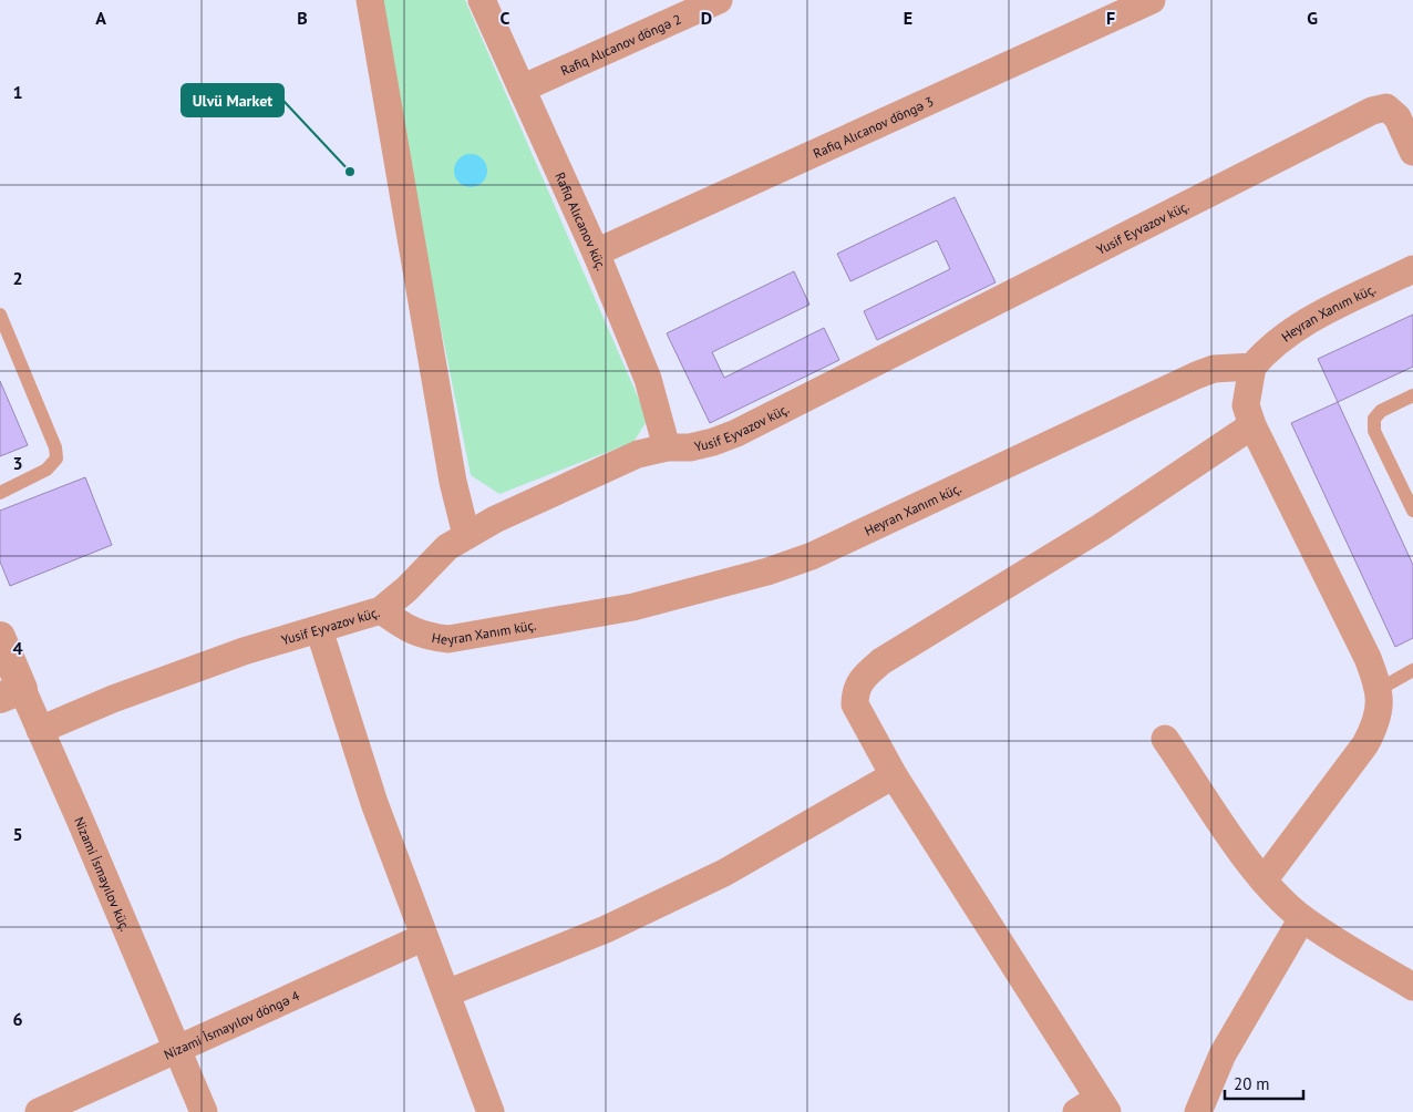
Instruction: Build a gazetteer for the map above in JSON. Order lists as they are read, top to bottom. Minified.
{"streets":{"street":["Rafiq Alıcanov döngə 2","Rafiq Alıcanov döngə 3","Rafiq Alıcanov küç.","Yusif Eyvazov küç.","Heyran Xanım küç.","Nizami İsmayılov küç.","Nizami İsmayılov döngə 4"]},"crossings":[["Rafiq Alıcanov döngə 2","Rafiq Alıcanov küç."],["Rafiq Alıcanov döngə 3","Rafiq Alıcanov küç."],["Rafiq Alıcanov küç.","Yusif Eyvazov küç."],["Yusif Eyvazov küç.","Heyran Xanım küç."],["Yusif Eyvazov küç.","Nizami İsmayılov küç."],["Nizami İsmayılov küç.","Nizami İsmayılov döngə 4"]],"places":["Ulvü Market"],"scale_bar":"20 m","grid":{"columns":["A","B","C","D","E","F","G"],"rows":["1","2","3","4","5","6"]}}
